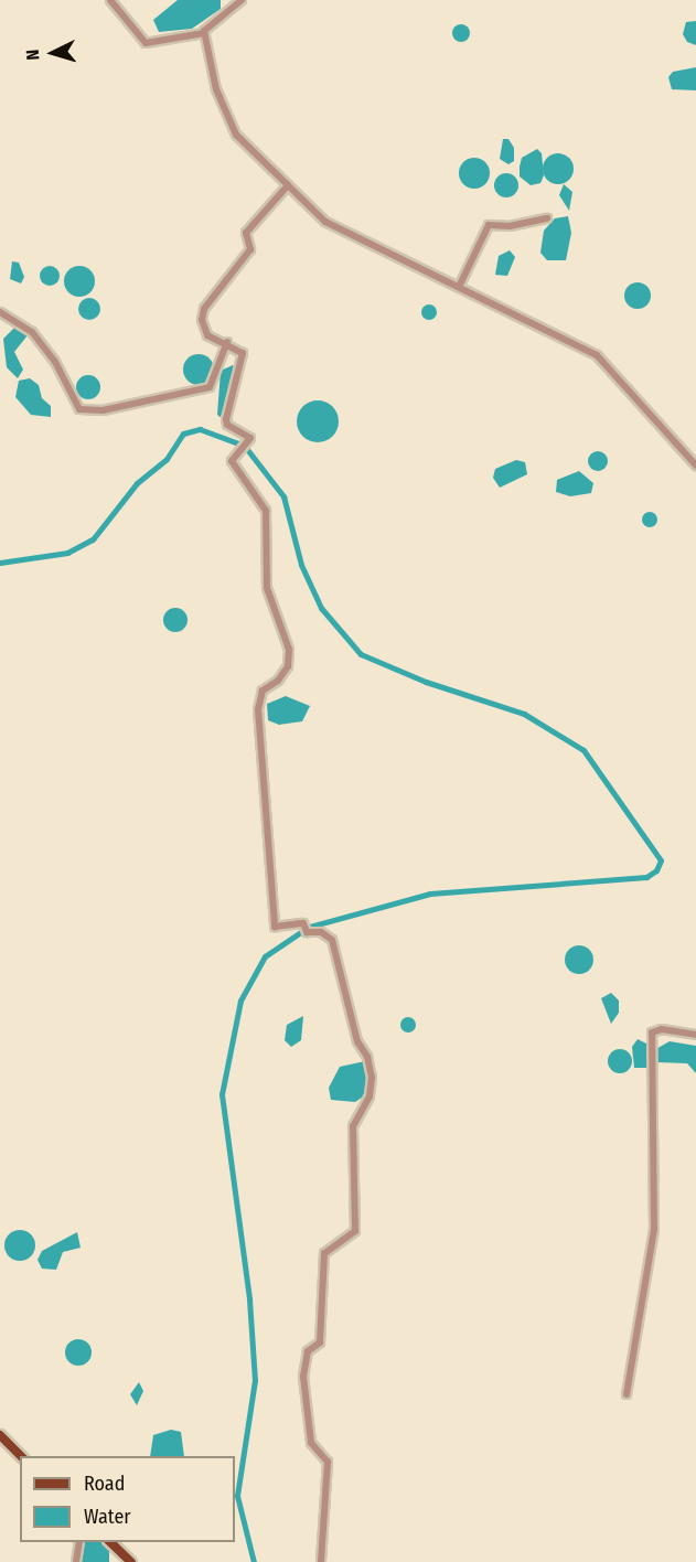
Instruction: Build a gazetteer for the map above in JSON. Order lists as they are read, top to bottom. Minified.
{"legend":["Road","Water"],"north":"left"}
